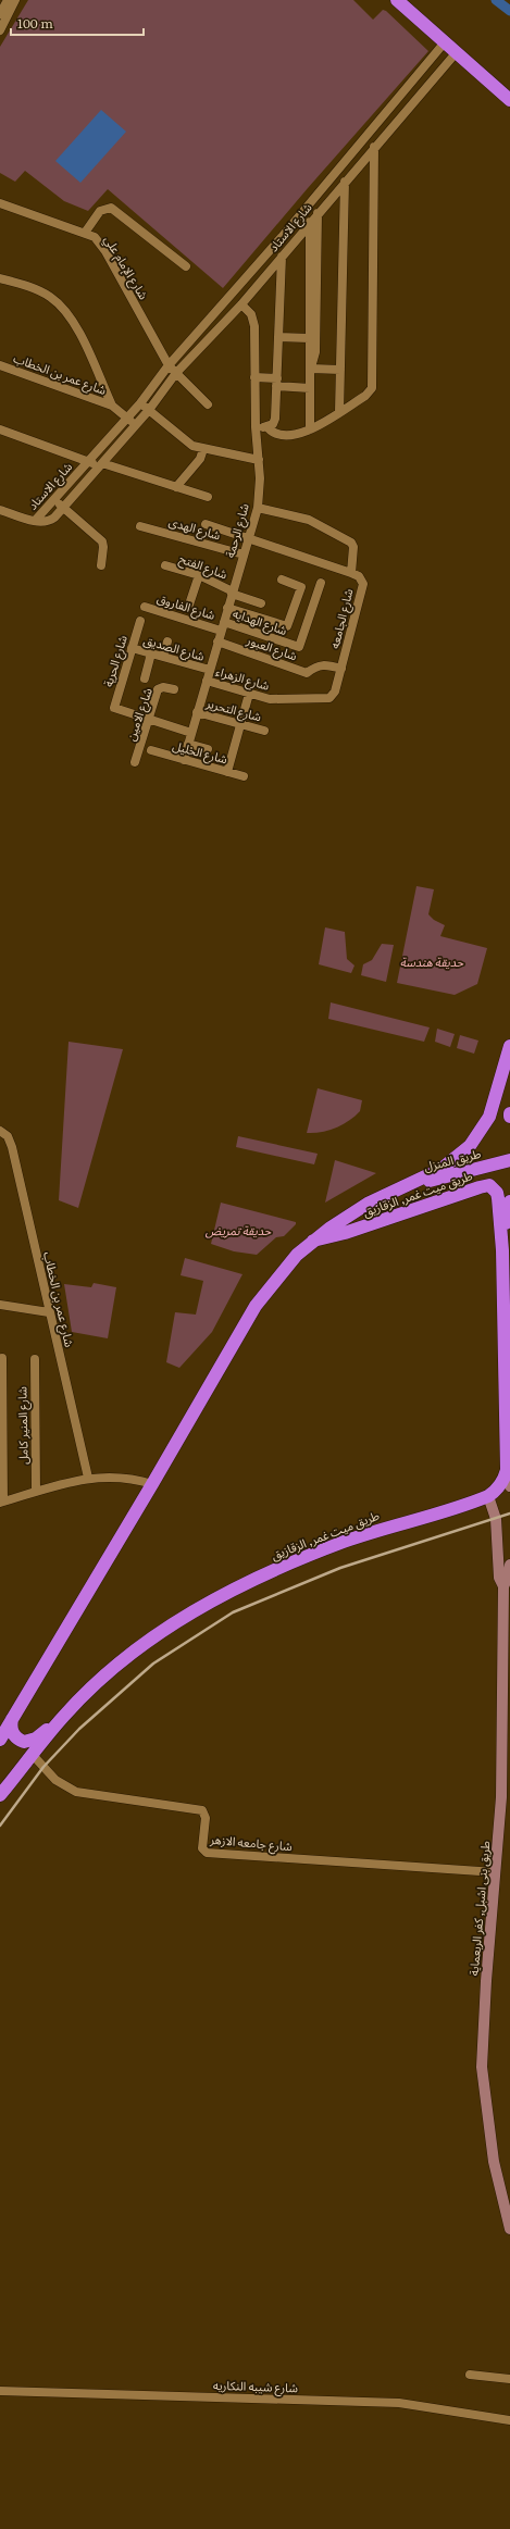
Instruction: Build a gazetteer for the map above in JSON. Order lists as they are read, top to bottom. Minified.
{"streets":{"highway":["طريق المنزل","طريق ميت غمر, الزقازيق"],"street":["شارع الاستاد","شارع الإمام علي","شارع عمر بن الخطاب","شارع الهدى","شارع الرحمة","شارع الفتح","شارع الفاروق","شارع الجامعه","شارع الهدايه","شارع الصديق","شارع العبور","شارع الحرية","شارع الزهراء","شارع التحرير","شارع الامين","شارع الخليل","شارع المنير كامل","شارع جامعه الازهر","طريق بنى اشبل, كفر الربعماية","شارع شيبه النكاريه"]},"crossings":[["شارع الاستاد","شارع الإمام علي"],["شارع الاستاد","شارع عمر بن الخطاب"],["شارع الاستاد","شارع الرحمة"],["شارع الهدى","شارع الرحمة"],["شارع الرحمة","شارع الفتح"],["شارع الرحمة","شارع الفاروق"],["شارع الرحمة","شارع الجامعه"],["شارع الرحمة","شارع الهدايه"],["شارع الرحمة","شارع الصديق"],["شارع الرحمة","شارع العبور"],["شارع الرحمة","شارع الزهراء"],["شارع الرحمة","شارع التحرير"],["شارع الرحمة","شارع الخليل"],["شارع الفاروق","شارع الهدايه"],["شارع الجامعه","شارع العبور"],["شارع الجامعه","شارع الزهراء"],["شارع الصديق","شارع الحرية"],["شارع الحرية","شارع الامين"],["طريق المنزل","طريق ميت غمر, الزقازيق"],["طريق ميت غمر, الزقازيق","شارع جامعه الازهر"],["شارع جامعه الازهر","طريق بنى اشبل, كفر الربعماية"]],"parks":["حديقة هندسة","حديقة تمريض"],"scale_bar":"100 m"}
